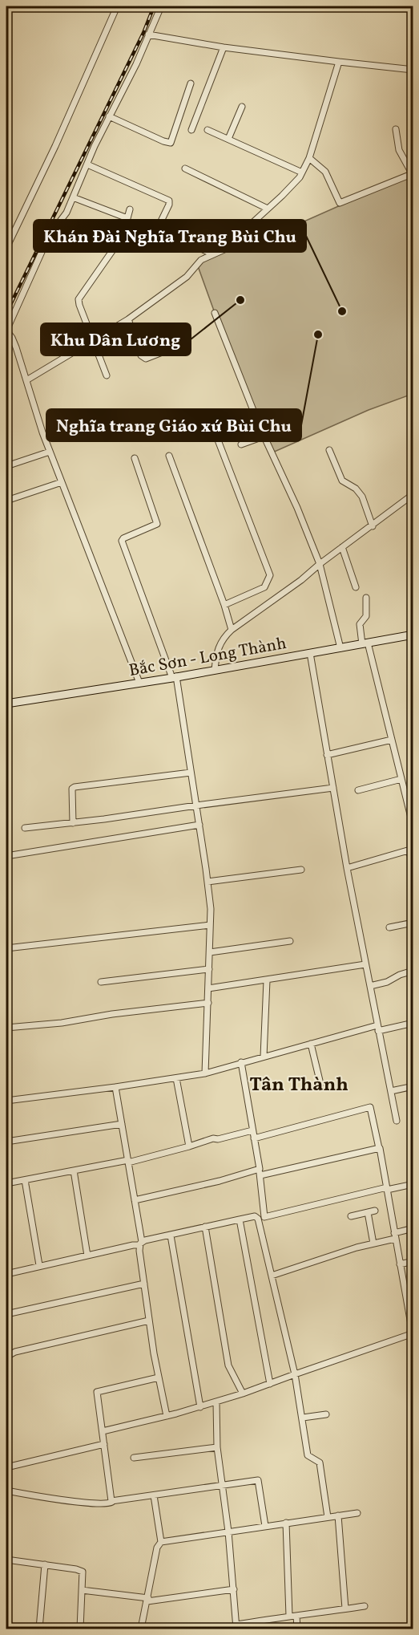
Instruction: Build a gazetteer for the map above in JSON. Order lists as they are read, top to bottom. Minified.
{"streets":{"main road":["Bắc Sơn - Long Thành"]},"districts":["Tân Thành"],"places":["Khu Dân Lương","Khán Đài Nghĩa Trang Bùi Chu","Nghĩa trang Giáo xứ Bùi Chu"]}
